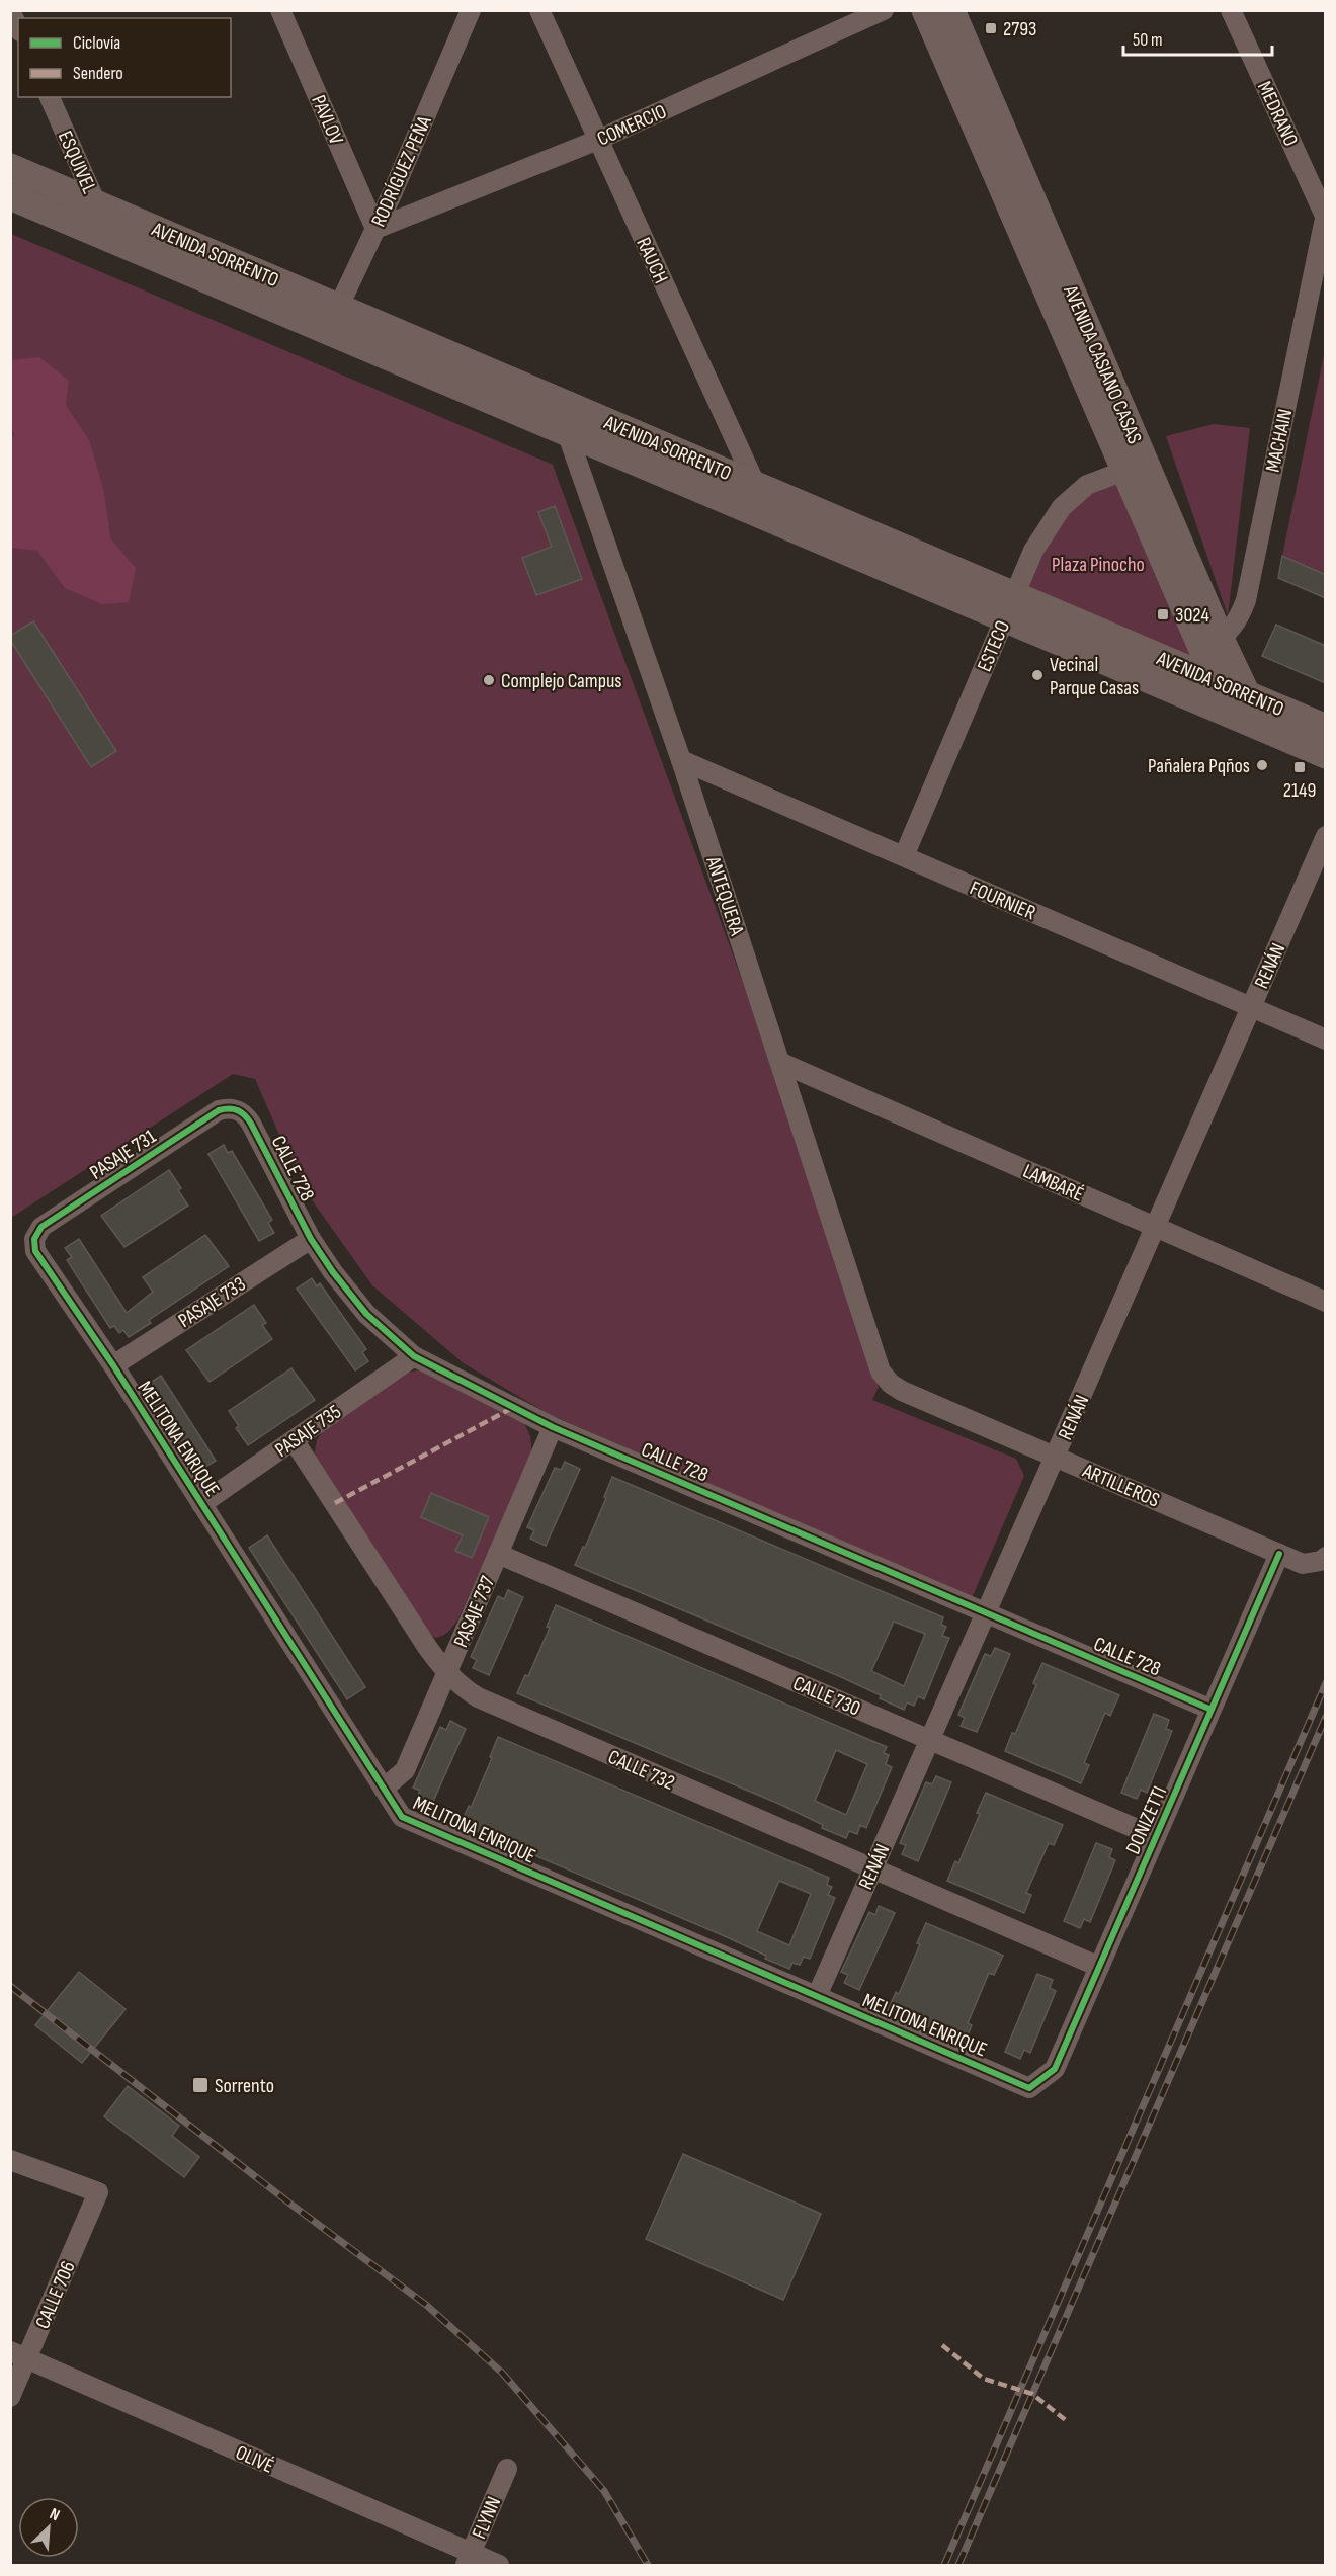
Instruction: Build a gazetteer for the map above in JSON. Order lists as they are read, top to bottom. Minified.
{"streets":{"main road":["AVENIDA SORRENTO","AVENIDA CASIANO CASAS"],"street":["MEDRANO","PAVLOV","COMERCIO","ESQUIVEL","RODRÍGUEZ PEÑA","RAUCH","MACHAIN","ESTECO","ANTEQUERA","FOURNIER","RENÁN","PASAJE 731","CALLE 728","LAMBARÉ","PASAJE 733","PASAJE 735","MELITONA ENRIQUE","ARTILLEROS","PASAJE 737","CALLE 730","CALLE 732","DONIZETTI","CALLE 706","OLIVÉ","FLYNN"]},"crossings":[["MEDRANO","MACHAIN"],["PAVLOV","COMERCIO"],["PAVLOV","RODRÍGUEZ PEÑA"],["COMERCIO","RODRÍGUEZ PEÑA"],["COMERCIO","RAUCH"],["ESQUIVEL","AVENIDA SORRENTO"],["RODRÍGUEZ PEÑA","AVENIDA SORRENTO"],["AVENIDA SORRENTO","RAUCH"],["AVENIDA SORRENTO","AVENIDA CASIANO CASAS"],["AVENIDA SORRENTO","ESTECO"],["AVENIDA SORRENTO","ANTEQUERA"],["AVENIDA CASIANO CASAS","MACHAIN"],["AVENIDA CASIANO CASAS","ESTECO"],["ESTECO","FOURNIER"],["ANTEQUERA","FOURNIER"],["ANTEQUERA","LAMBARÉ"],["ANTEQUERA","ARTILLEROS"],["FOURNIER","RENÁN"],["RENÁN","CALLE 728"],["RENÁN","LAMBARÉ"],["RENÁN","MELITONA ENRIQUE"],["RENÁN","ARTILLEROS"],["RENÁN","CALLE 730"],["RENÁN","CALLE 732"],["PASAJE 731","CALLE 728"],["PASAJE 731","MELITONA ENRIQUE"],["CALLE 728","PASAJE 733"],["CALLE 728","PASAJE 735"],["CALLE 728","PASAJE 737"],["CALLE 728","DONIZETTI"],["PASAJE 733","MELITONA ENRIQUE"],["PASAJE 735","MELITONA ENRIQUE"],["PASAJE 735","CALLE 732"],["MELITONA ENRIQUE","PASAJE 737"],["MELITONA ENRIQUE","DONIZETTI"],["ARTILLEROS","DONIZETTI"],["PASAJE 737","CALLE 730"],["PASAJE 737","CALLE 732"],["CALLE 730","DONIZETTI"],["CALLE 732","DONIZETTI"],["CALLE 706","OLIVÉ"],["OLIVÉ","FLYNN"]],"parks":["Plaza Pinocho"],"places":{"transit":["2793","3024","2149","Sorrento"],"other":["Vecinal Parque Casas","Complejo Campus","Pañalera Pqños"]},"legend":["Ciclovía","Sendero"],"scale_bar":"50 m","north":"top right"}
